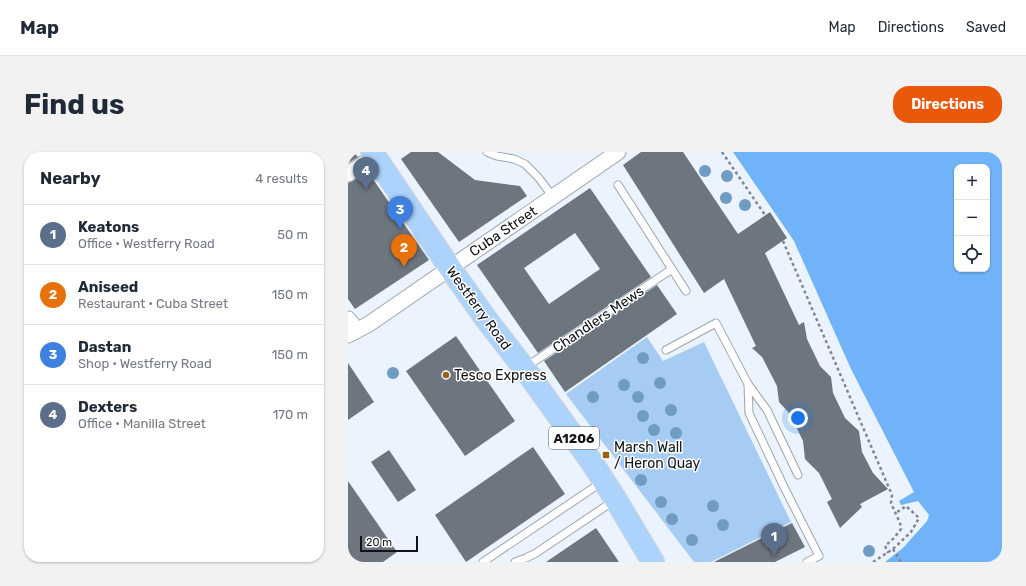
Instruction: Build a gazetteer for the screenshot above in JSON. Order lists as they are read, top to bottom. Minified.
{"streets":{"main road":["Westferry Road","A1206"],"street":["Cuba Street"],"lane":["Chandlers Mews"]},"crossings":[["Cuba Street","Westferry Road"],["Westferry Road","Chandlers Mews"]],"places":{"other":["Tesco Express"],"transit":["Marsh Wall / Heron Quay"]},"scale_bar":"20 m","page":{"header":"Map","nav":["Map","Directions","Saved"],"buttons":"Directions","title":"Find us","heading":["Nearby","4 results"],"pins":["4","3","2","1"],"map_buttons":["+","−"],"list":[{"mark":"1","name":"Keatons","note":"Office · Westferry Road","value":"50 m"},{"mark":"2","name":"Aniseed","note":"Restaurant · Cuba Street","value":"150 m"},{"mark":"3","name":"Dastan","note":"Shop · Westferry Road","value":"150 m"},{"mark":"4","name":"Dexters","note":"Office · Manilla Street","value":"170 m"}],"scale":"20 m"}}
